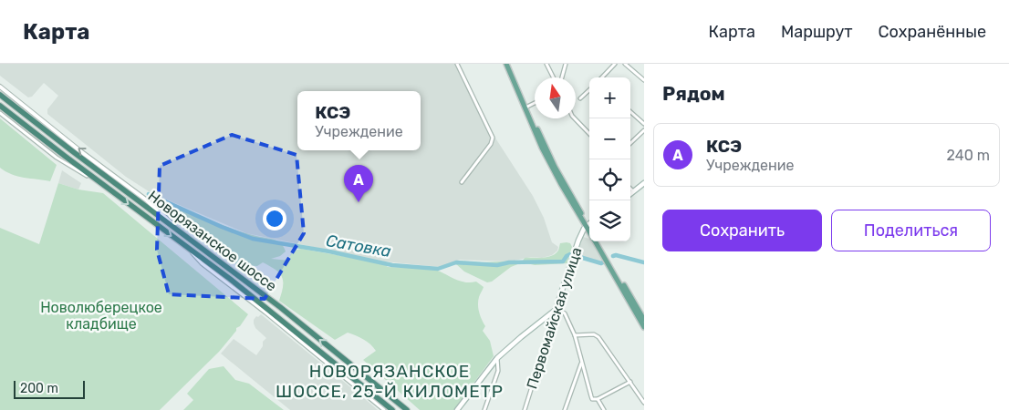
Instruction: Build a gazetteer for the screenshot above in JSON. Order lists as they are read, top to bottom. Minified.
{"streets":{"highway":["Новорязанское шоссе"],"main road":["Первомайская улица"]},"districts":["НОВОРЯЗАНСКОЕ ШОССЕ, 25-Й КИЛОМЕТР"],"water":["Сатовка"],"parks":["Новолюберецкое кладбище"],"scale_bar":"200 m","north":"top","page":{"header":"Карта","nav":["Карта","Маршрут","Сохранённые"],"heading":"Рядом","map_buttons":["+","−"],"popup":["КСЭ","Учреждение"],"list":[{"mark":"A","name":"КСЭ","note":"Учреждение","value":"240 m"}],"pins":"A","buttons":["Сохранить","Поделиться"],"scale":"200 m"}}
